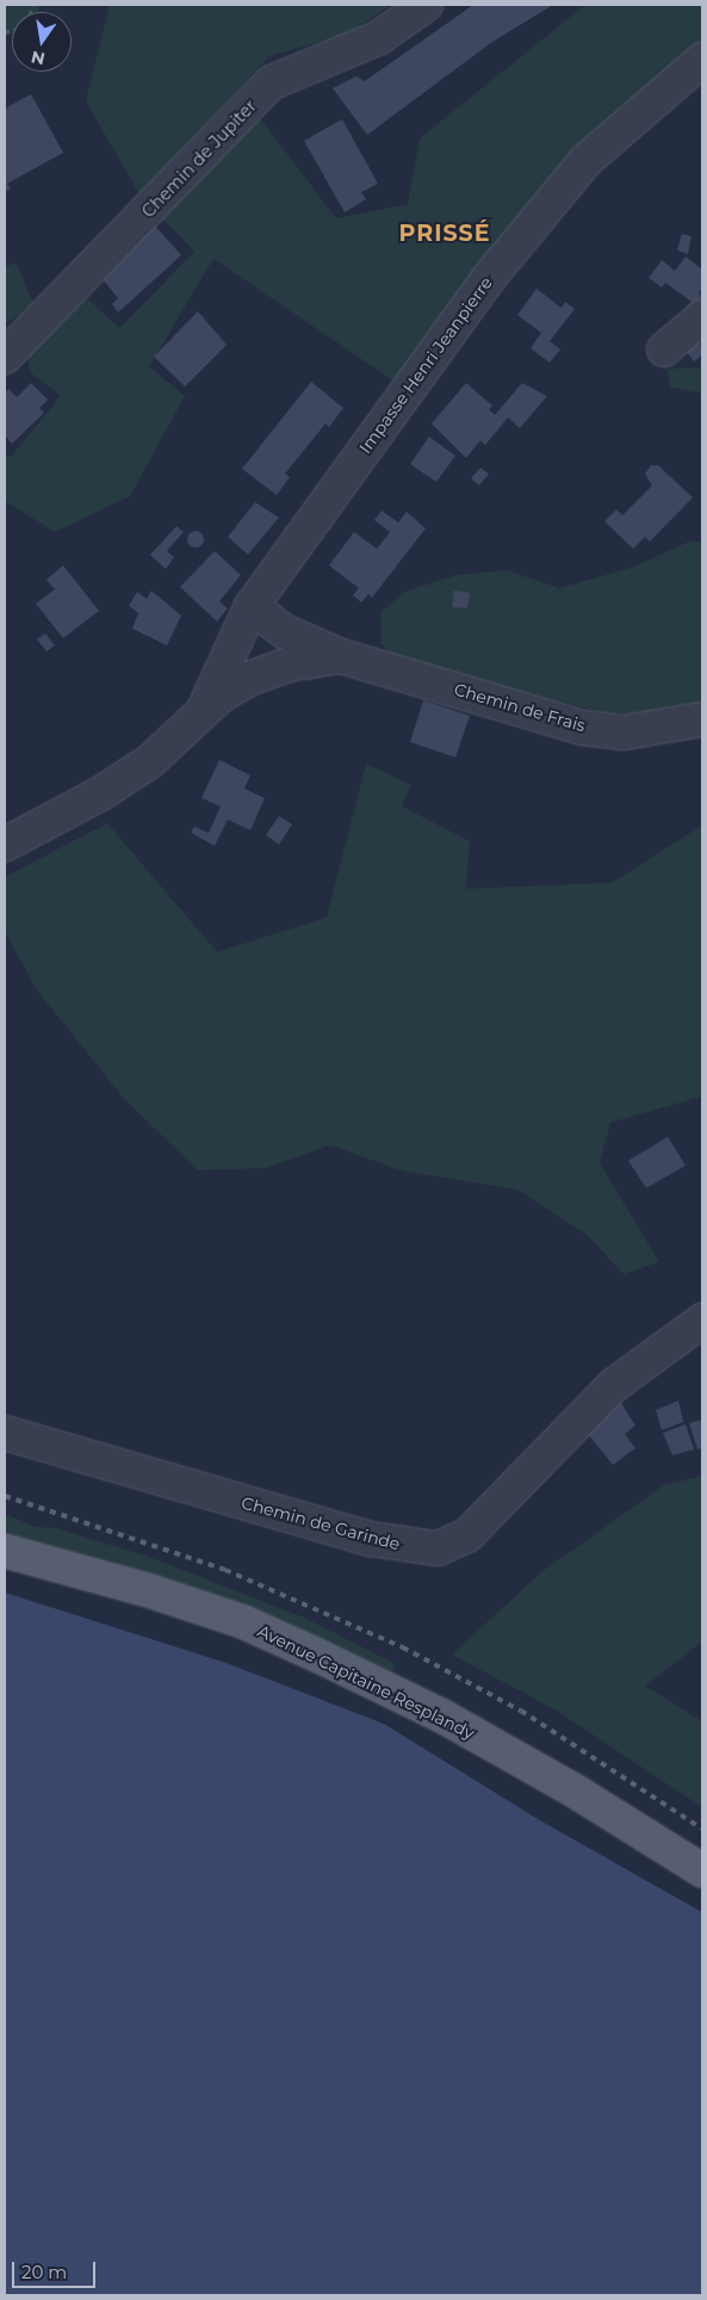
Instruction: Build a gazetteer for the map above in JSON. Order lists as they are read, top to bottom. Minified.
{"streets":{"main road":["Avenue Capitaine Resplandy"],"street":["Chemin de Jupiter","Impasse Henri Jeanpierre","Chemin de Frais","Chemin de Garinde"]},"crossings":[["Impasse Henri Jeanpierre","Chemin de Frais"]],"districts":["PRISSÉ"],"scale_bar":"20 m","north":"bottom"}
